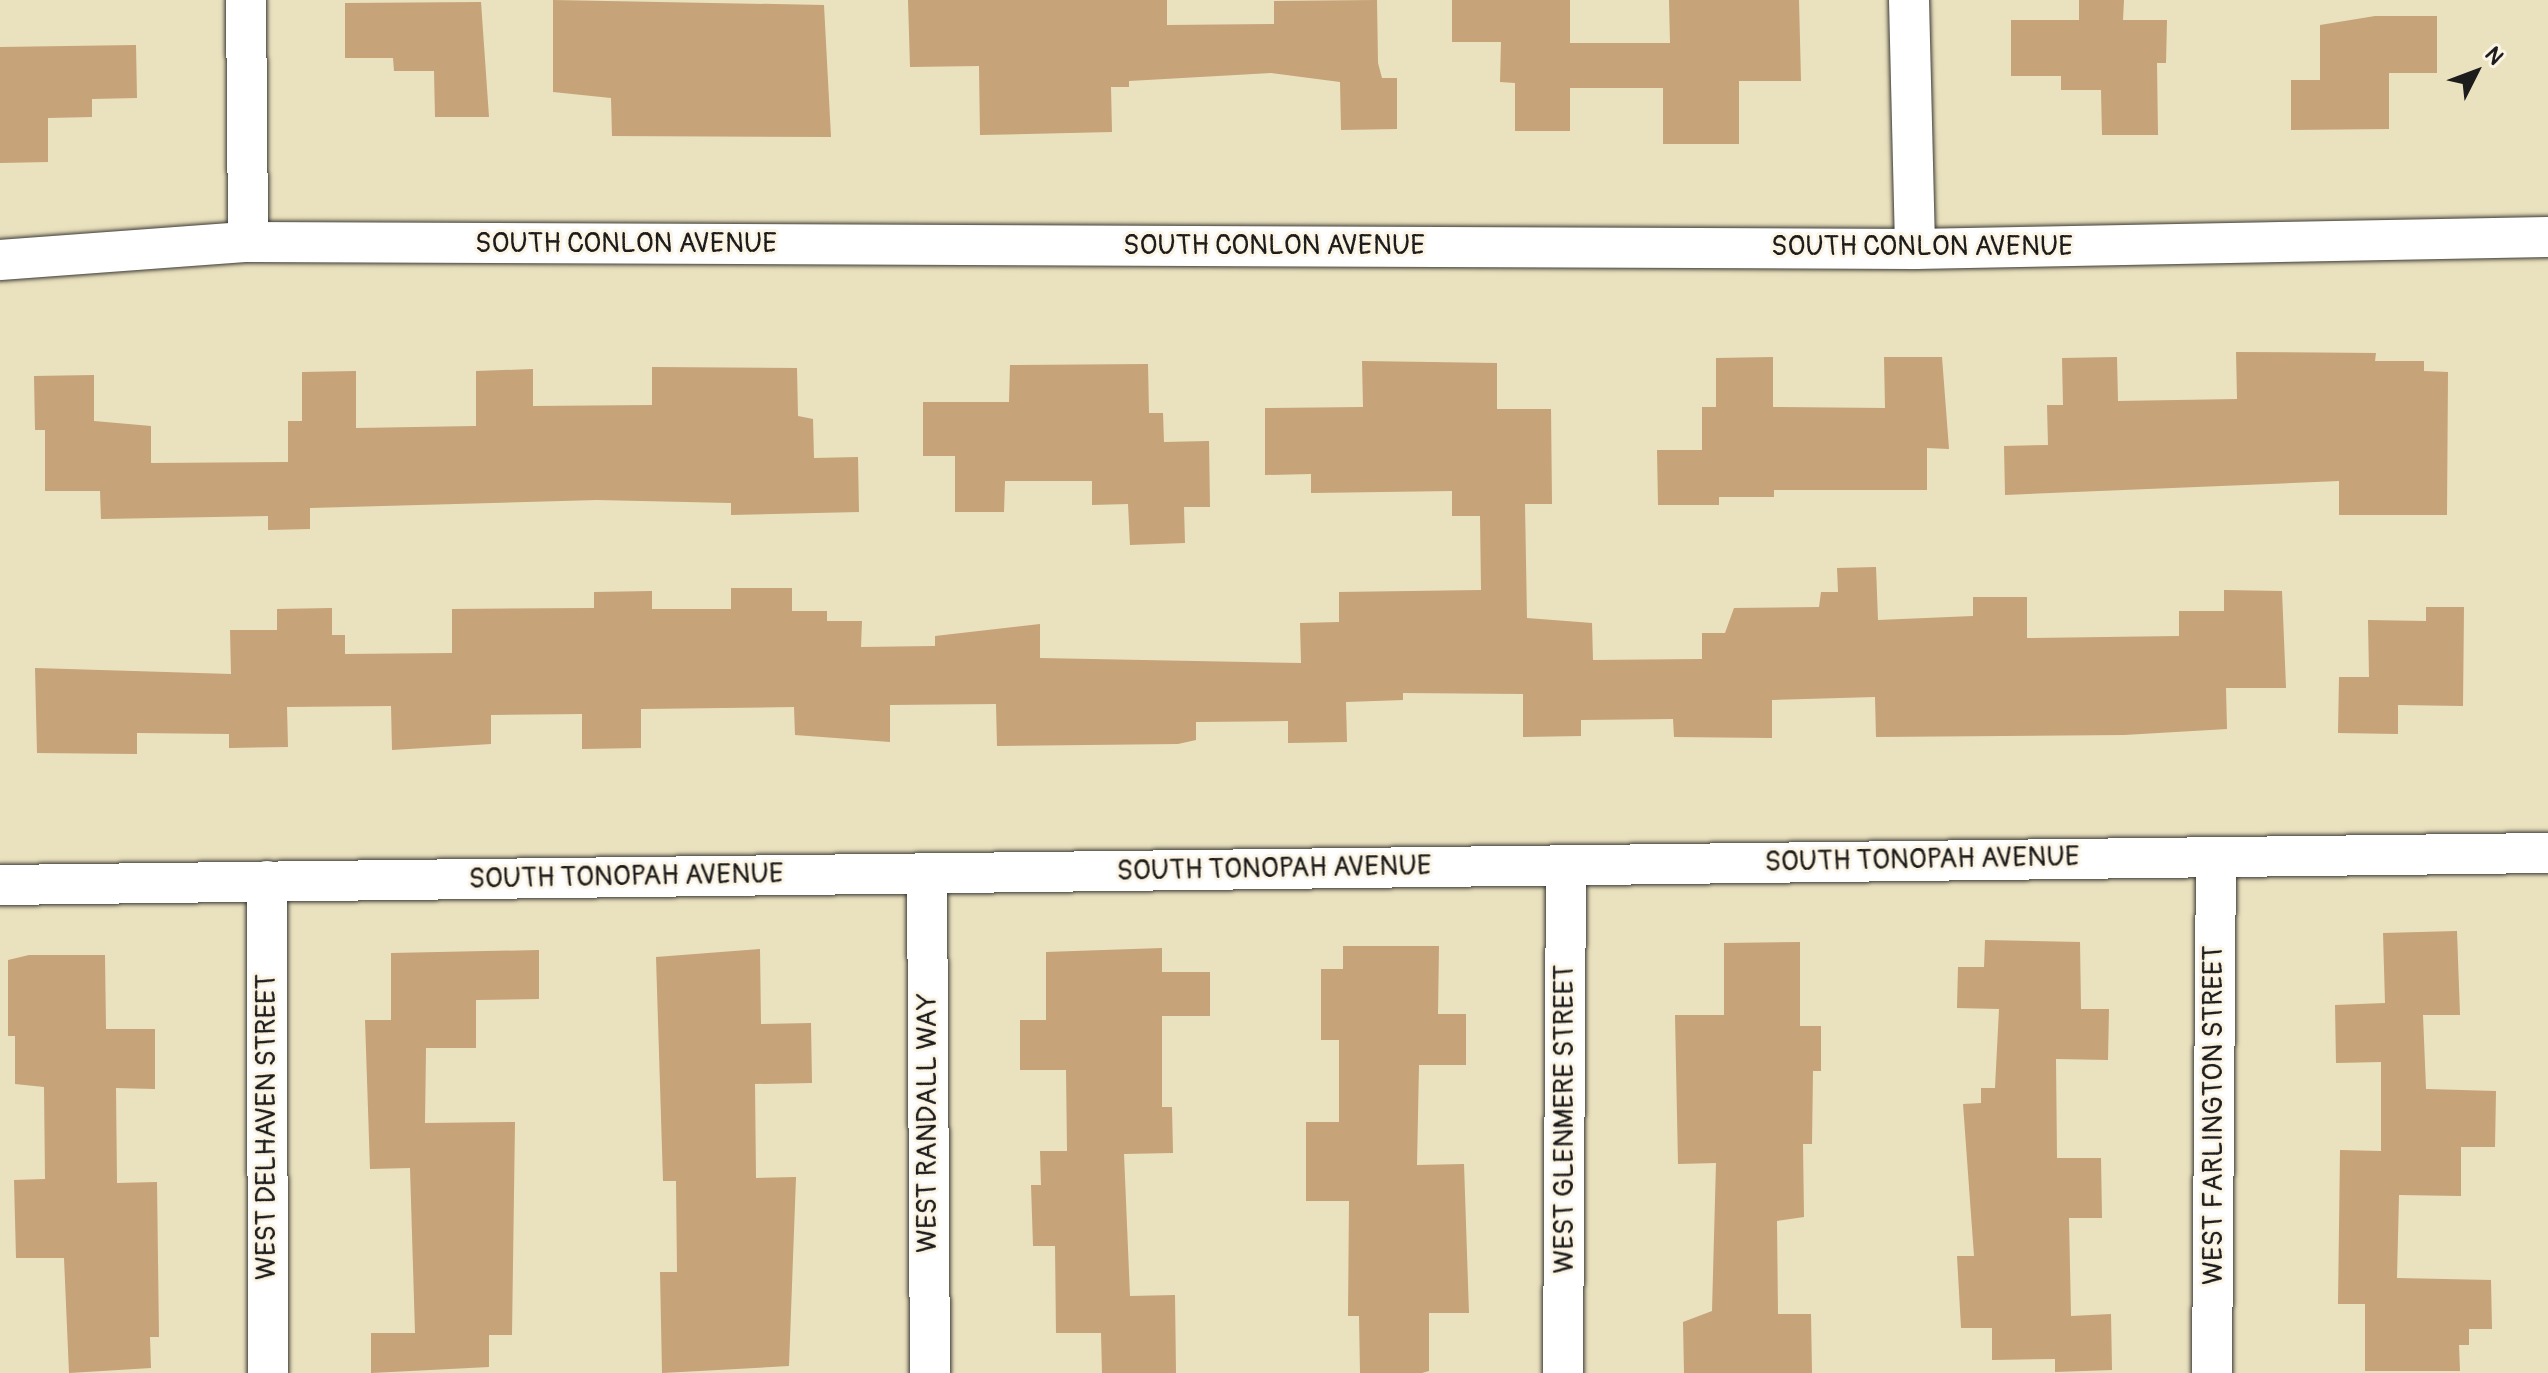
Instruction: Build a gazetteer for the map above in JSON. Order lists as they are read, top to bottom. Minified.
{"streets":{"street":["SOUTH CONLON AVENUE","SOUTH TONOPAH AVENUE","WEST FARLINGTON STREET","WEST GLENMERE STREET","WEST RANDALL WAY","WEST DELHAVEN STREET"]},"crossings":[["SOUTH TONOPAH AVENUE","WEST FARLINGTON STREET"],["SOUTH TONOPAH AVENUE","WEST GLENMERE STREET"],["SOUTH TONOPAH AVENUE","WEST RANDALL WAY"],["SOUTH TONOPAH AVENUE","WEST DELHAVEN STREET"]],"north":"top right"}
